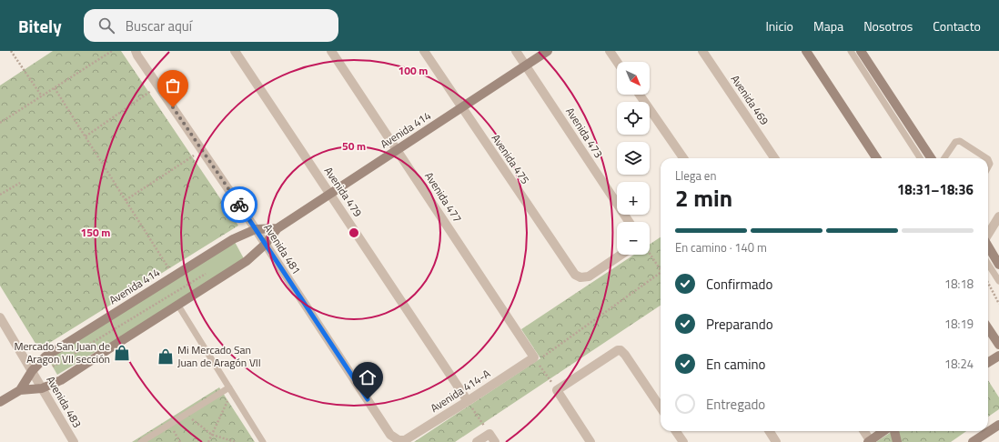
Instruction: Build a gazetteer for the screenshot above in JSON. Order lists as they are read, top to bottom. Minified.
{"streets":{"street":["Avenida 469","Avenida 414","Avenida 473","Avenida 475","Avenida 479","Avenida 477","Avenida 481","Avenida 414-A","Avenida 483"]},"crossings":[["Avenida 414","Avenida 473"],["Avenida 414","Avenida 475"],["Avenida 414","Avenida 479"],["Avenida 414","Avenida 477"],["Avenida 414","Avenida 481"],["Avenida 414","Avenida 483"],["Avenida 479","Avenida 414-A"],["Avenida 477","Avenida 414-A"],["Avenida 481","Avenida 414-A"]],"places":{"shop":["Mercado San Juan de Aragon VII sección","Mi Mercado San Juan de Aragón VII"]},"north":"bottom right","page":{"header":"Bitely","search":"Buscar aquí","nav":["Inicio","Mapa","Nosotros","Contacto"],"map_buttons":["+","−"],"heading":["2 min","Llega en","18:31–18:36"],"bar":"En camino · 140 m","list":[["Confirmado","18:18"],["Preparando","18:19"],["En camino","18:24"],"Entregado"]},"rings":["100 m","50 m","150 m"]}
